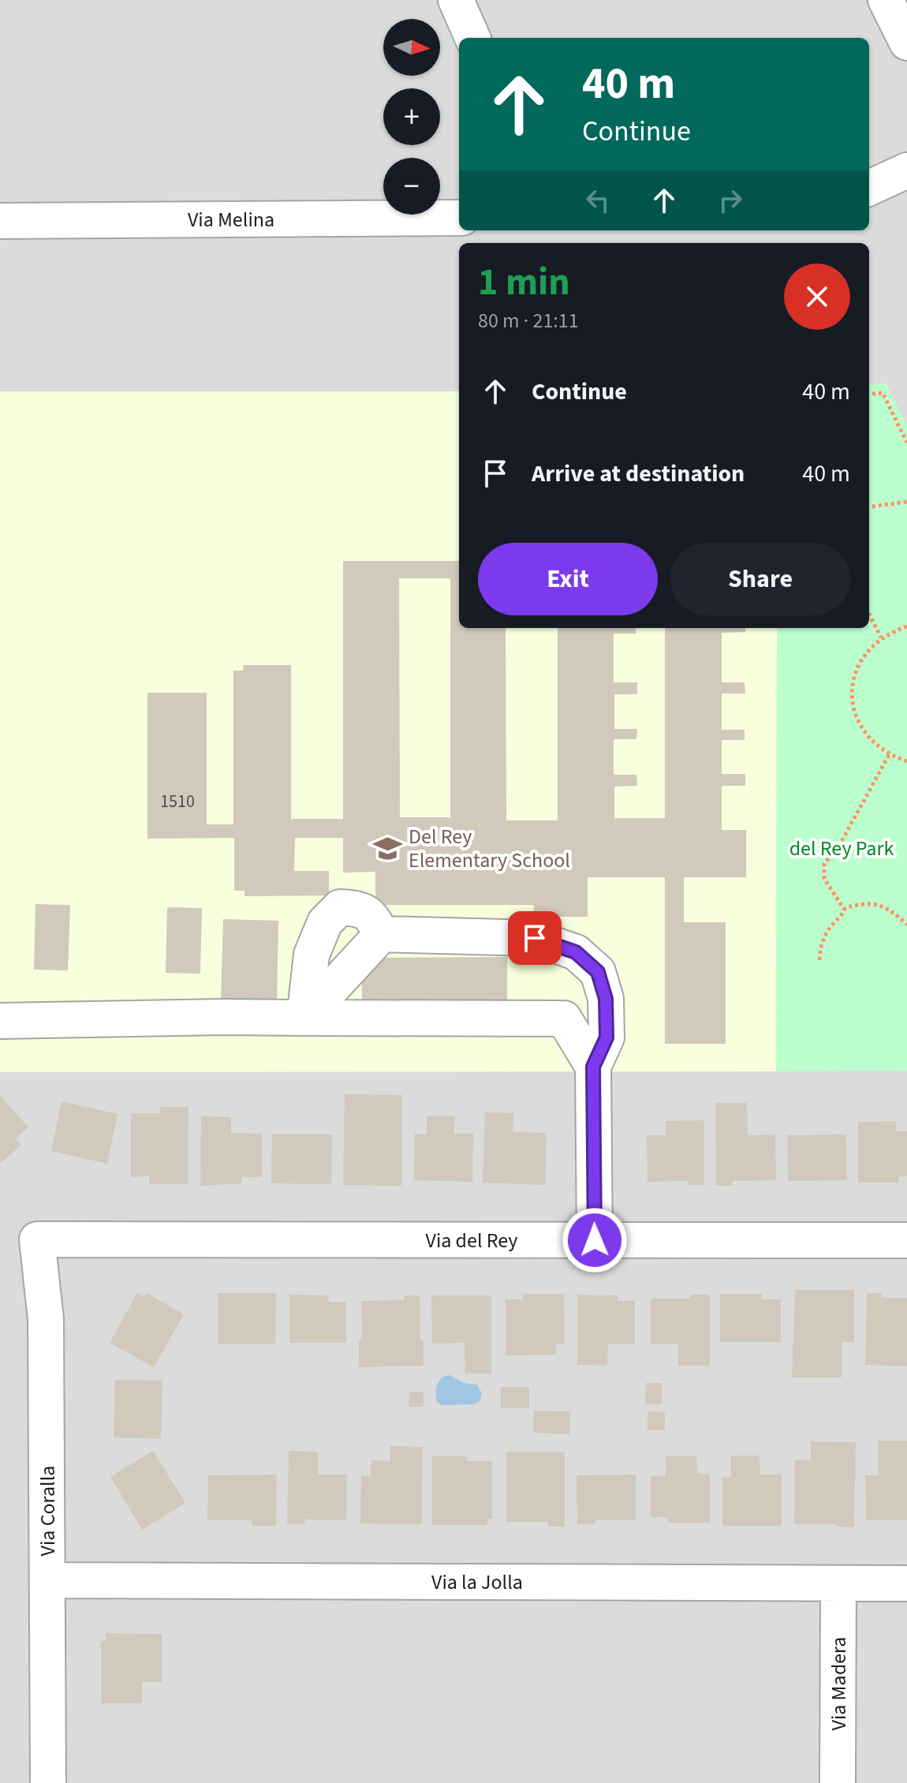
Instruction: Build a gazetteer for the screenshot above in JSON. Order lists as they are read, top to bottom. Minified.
{"streets":{"street":["Via Melina","Via del Rey","Via Coralla","Via la Jolla","Via Madera"]},"crossings":[["Via del Rey","Via Coralla"],["Via Coralla","Via la Jolla"],["Via la Jolla","Via Madera"]],"parks":["del Rey Park"],"places":{"school or university":["Del Rey Elementary School"]},"house_numbers":["1510"],"north":"right","page":{"map_buttons":["+","−"],"turn":["40 m","Continue"],"heading":["1 min","80 m · 21:11"],"list":[{"name":"Continue","value":"40 m"},{"name":"Arrive at destination","value":"40 m"}],"buttons":["Exit","Share"]}}
